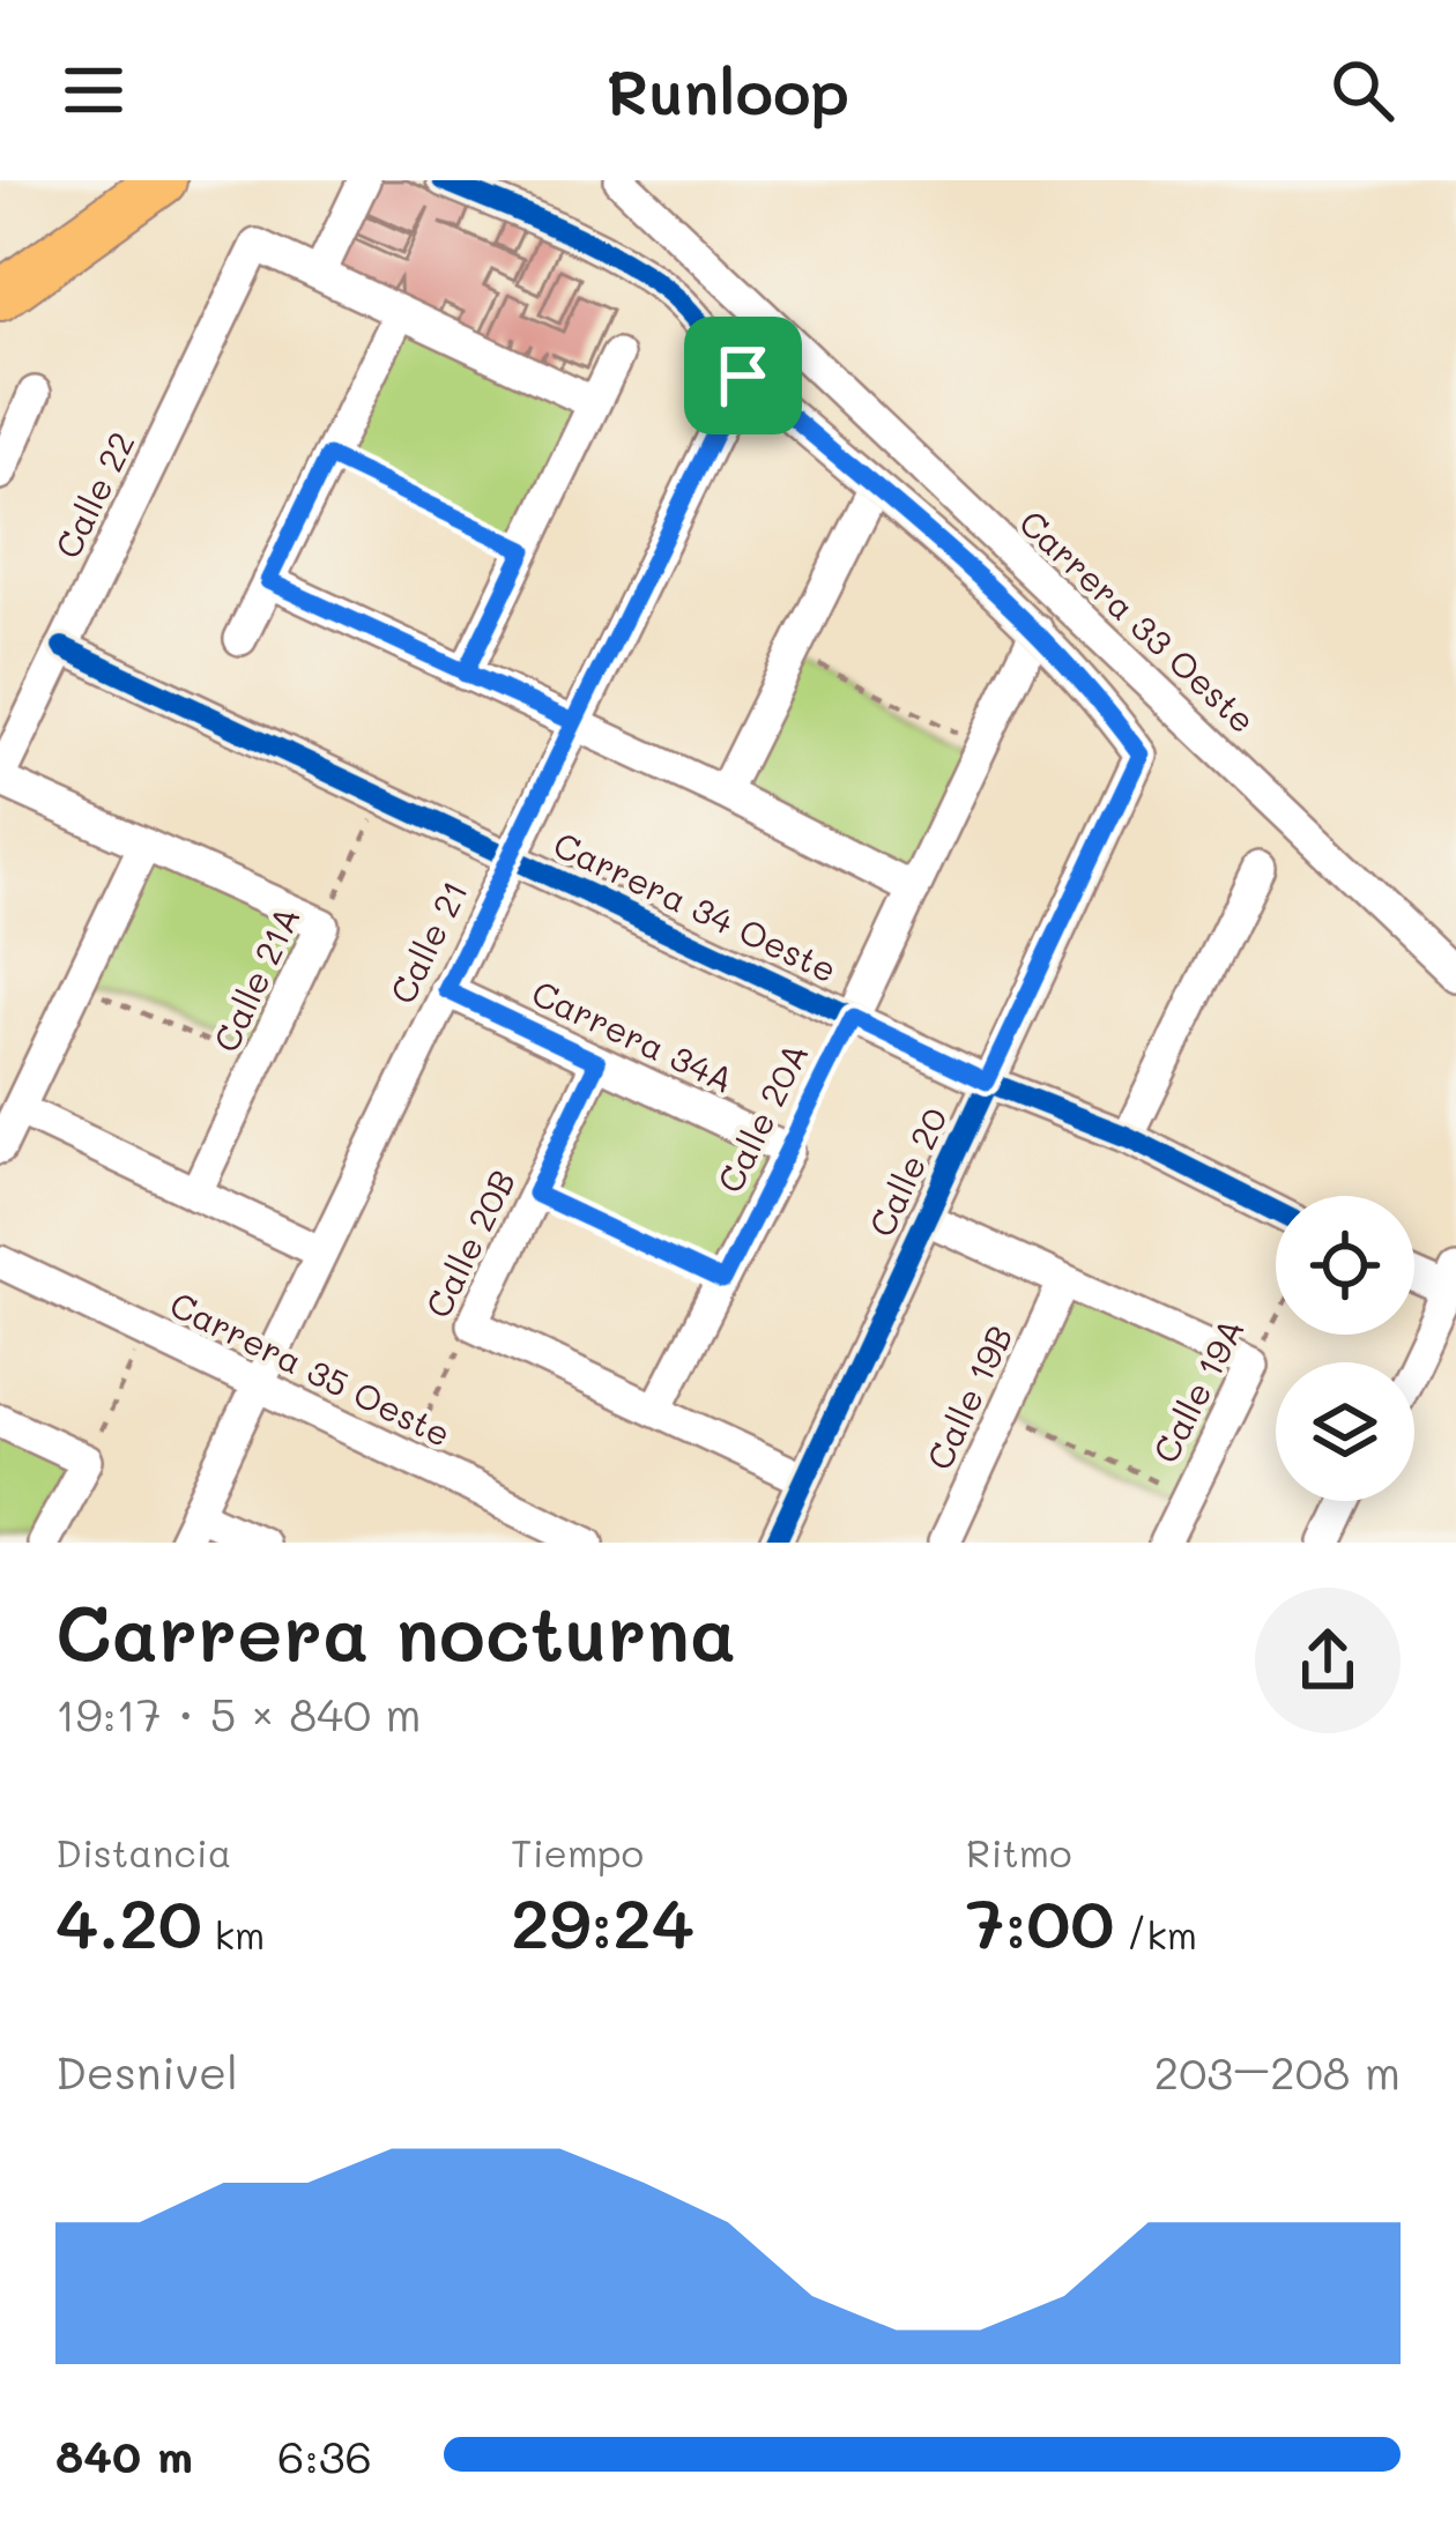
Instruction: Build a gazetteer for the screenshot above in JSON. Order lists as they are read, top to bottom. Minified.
{"streets":{"street":["Calle 22","Carrera 33 Oeste","Carrera 34 Oeste","Calle 21","Calle 21A","Carrera 34A","Calle 20A","Calle 20","Calle 20B","Carrera 35 Oeste","Calle 19A","Calle 19B"]},"crossings":[["Calle 22","Carrera 34 Oeste"],["Carrera 34 Oeste","Calle 21"],["Carrera 34 Oeste","Calle 21A"],["Carrera 34 Oeste","Calle 20A"],["Carrera 34 Oeste","Calle 20"],["Calle 21","Carrera 34A"],["Calle 21","Carrera 35 Oeste"],["Carrera 34A","Calle 20A"],["Carrera 34A","Calle 20B"],["Calle 20A","Calle 20"],["Calle 20B","Carrera 35 Oeste"]],"page":{"header":"Runloop","heading":["Carrera nocturna","19:17 · 5 × 840 m"],"stats":[["Distancia","4.20 km"],["Tiempo","29:24"],["Ritmo","7:00 /km"]],"chart":["Desnivel","203–208 m"],"list":[{"name":"840 m","note":"6:36"}]}}
